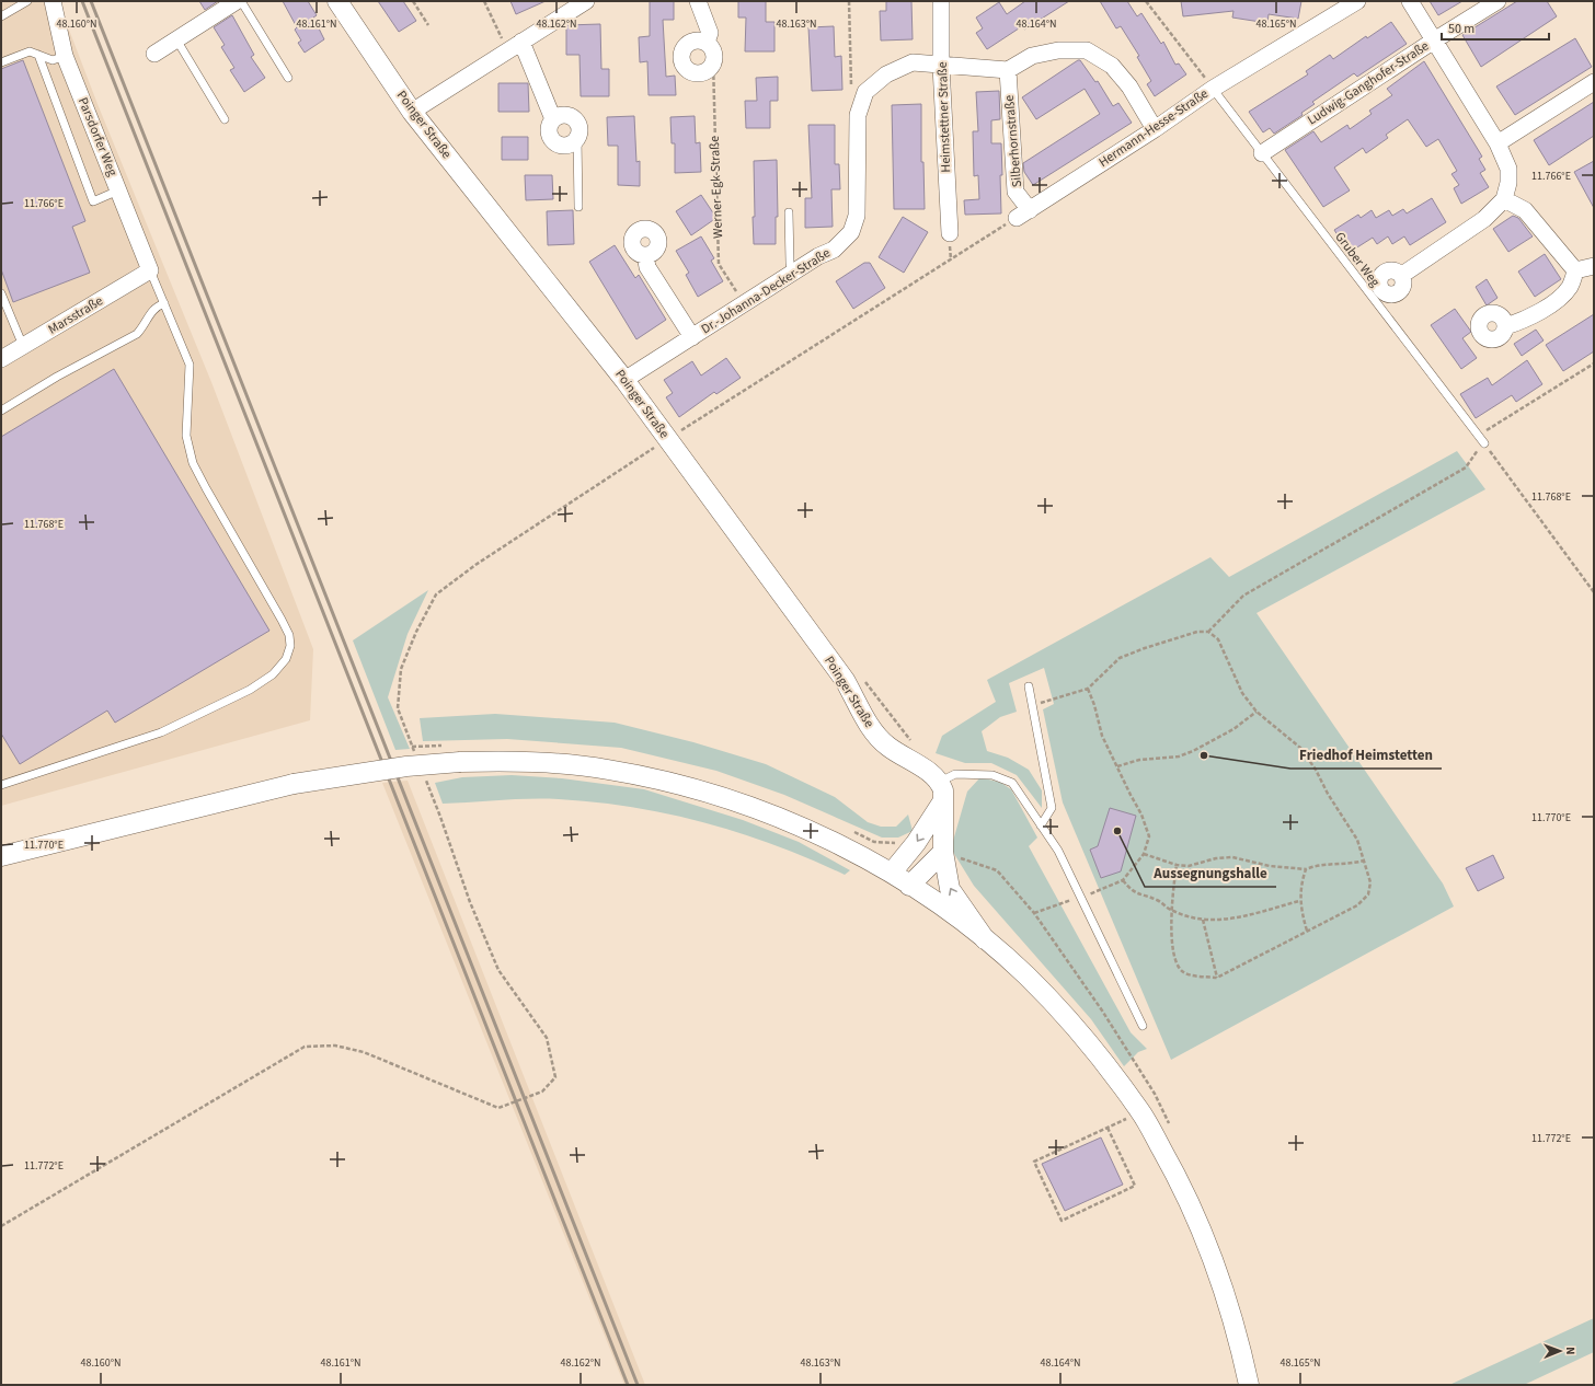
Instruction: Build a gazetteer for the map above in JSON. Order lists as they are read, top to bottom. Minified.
{"streets":{"street":["Ludwig-Ganghofer-Straße","Heimstettner Straße","Poinger Straße","Hermann-Hesse-Straße","Parsdorfer Weg","Silberhornstraße","Dr.-Johanna-Decker-Straße","Marsstraße"],"lane":["Gruber Weg"],"path":["Werner-Egk-Straße"]},"crossings":[["Ludwig-Ganghofer-Straße","Gruber Weg"],["Poinger Straße","Dr.-Johanna-Decker-Straße"],["Hermann-Hesse-Straße","Silberhornstraße"],["Hermann-Hesse-Straße","Gruber Weg"],["Parsdorfer Weg","Marsstraße"],["Werner-Egk-Straße","Dr.-Johanna-Decker-Straße"]],"places":["Friedhof Heimstetten","Aussegnungshalle"],"scale_bar":"50 m","north":"right","coordinates":["48.160°N","48.161°N","48.162°N","48.163°N","48.164°N","48.165°N","11.766°E","11.768°E","11.770°E","11.772°E"]}
